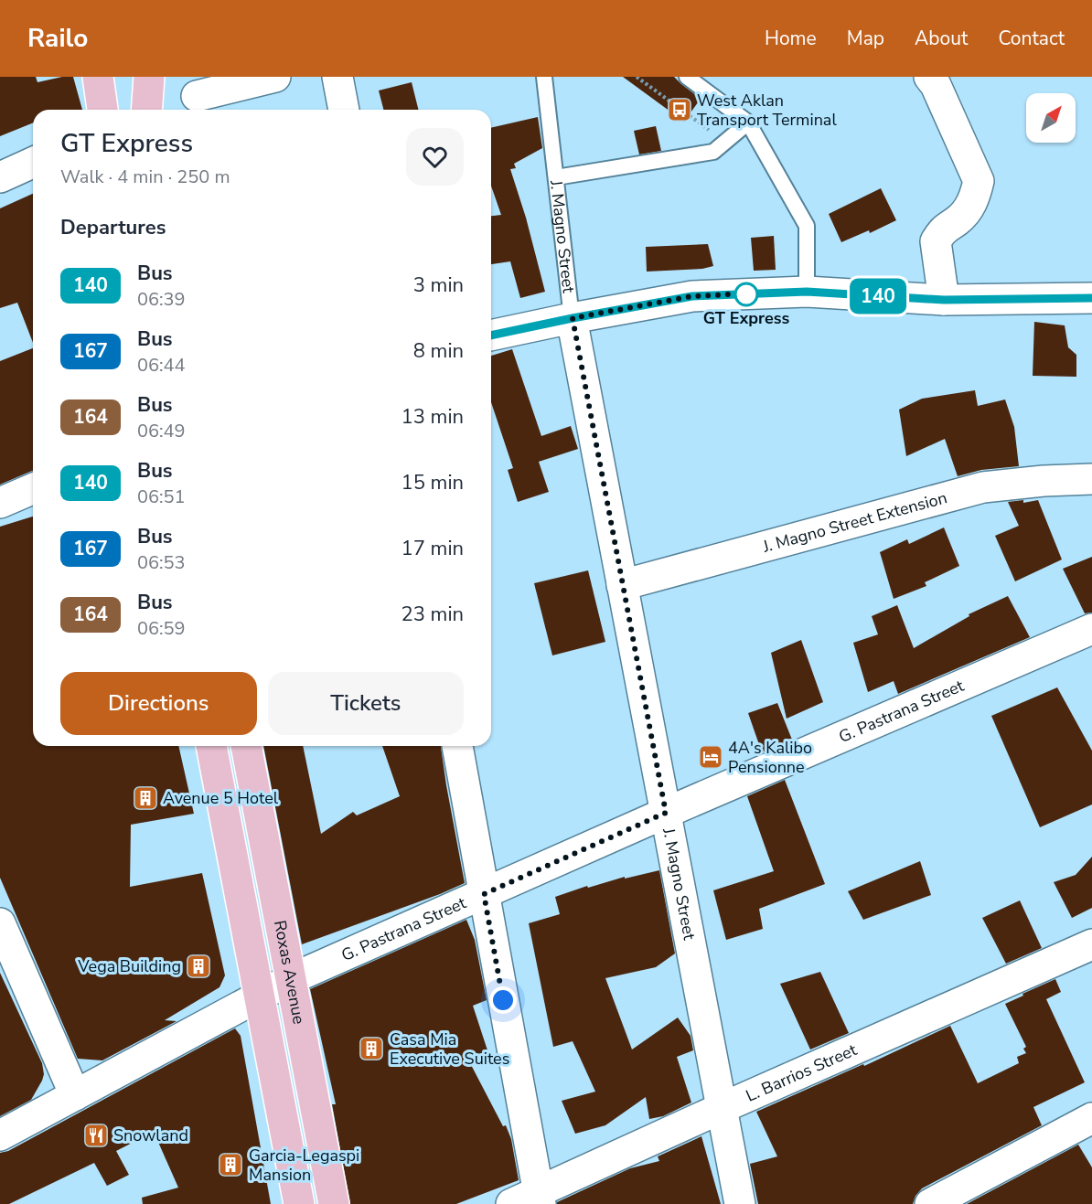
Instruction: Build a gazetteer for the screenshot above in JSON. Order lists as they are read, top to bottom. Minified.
{"streets":{"main road":["Roxas Avenue"],"street":["J. Magno Street","J. Magno Street Extension","G. Pastrana Street","L. Barrios Street"]},"crossings":[["J. Magno Street","J. Magno Street Extension"],["J. Magno Street","G. Pastrana Street"],["J. Magno Street","L. Barrios Street"],["G. Pastrana Street","Roxas Avenue"]],"places":{"bus stop":["West Aklan Transport Terminal"],"other":["GT Express"],"hotel":["4A's Kalibo Pensionne"],"building":["Avenue 5 Hotel","Vega Building","Casa Mia Executive Suites","Garcia-Legaspi Mansion"],"restaurant":["Snowland"]},"lines":["bus line 140"],"north":"top right","page":{"header":"Railo","nav":["Home","Map","About","Contact"],"on_map":"140","heading":[["GT Express","Walk · 4 min · 250 m"],"Departures"],"list":[{"mark":"140","name":"Bus","note":"06:39","value":"3 min"},{"mark":"167","name":"Bus","note":"06:44","value":"8 min"},{"mark":"164","name":"Bus","note":"06:49","value":"13 min"},{"mark":"140","name":"Bus","note":"06:51","value":"15 min"},{"mark":"167","name":"Bus","note":"06:53","value":"17 min"},{"mark":"164","name":"Bus","note":"06:59","value":"23 min"}],"buttons":["Directions","Tickets"]}}
